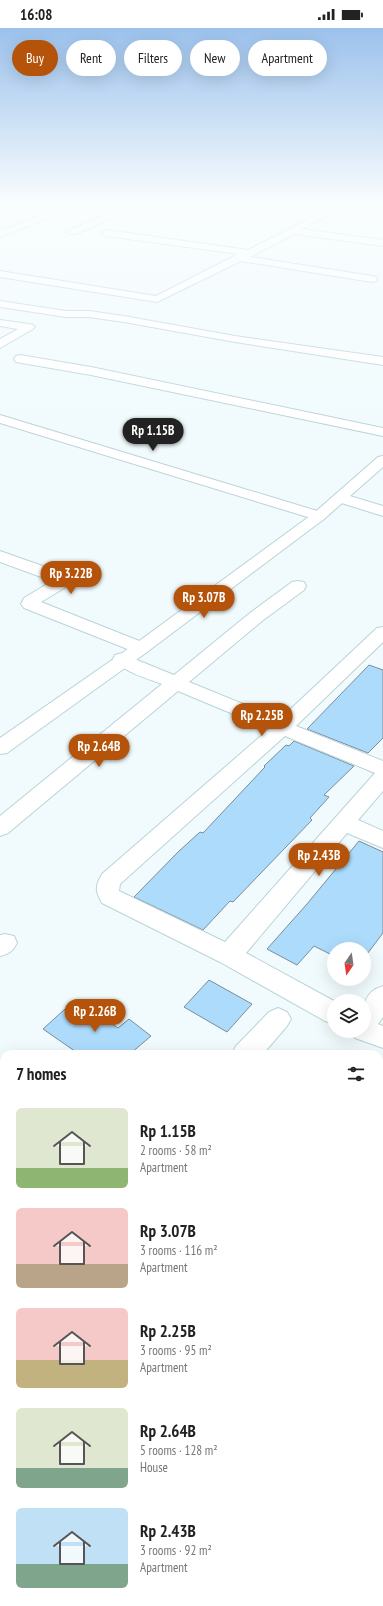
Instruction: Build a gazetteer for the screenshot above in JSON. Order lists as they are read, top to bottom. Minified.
{"north":"bottom","page":{"status":"16:08","chip":["Buy","Rent","Filters","New","Apartment"],"price":["Rp 1.15B","Rp 3.22B","Rp 3.07B","Rp 2.25B","Rp 2.64B","Rp 2.43B","Rp 2.26B"],"heading":"7 homes","list":[{"name":"Rp 1.15B","note":"2 rooms · 58 m² · Apartment"},{"name":"Rp 3.07B","note":"3 rooms · 116 m² · Apartment"},{"name":"Rp 2.25B","note":"3 rooms · 95 m² · Apartment"},{"name":"Rp 2.64B","note":"5 rooms · 128 m² · House"},{"name":"Rp 2.43B","note":"3 rooms · 92 m² · Apartment"}]}}
